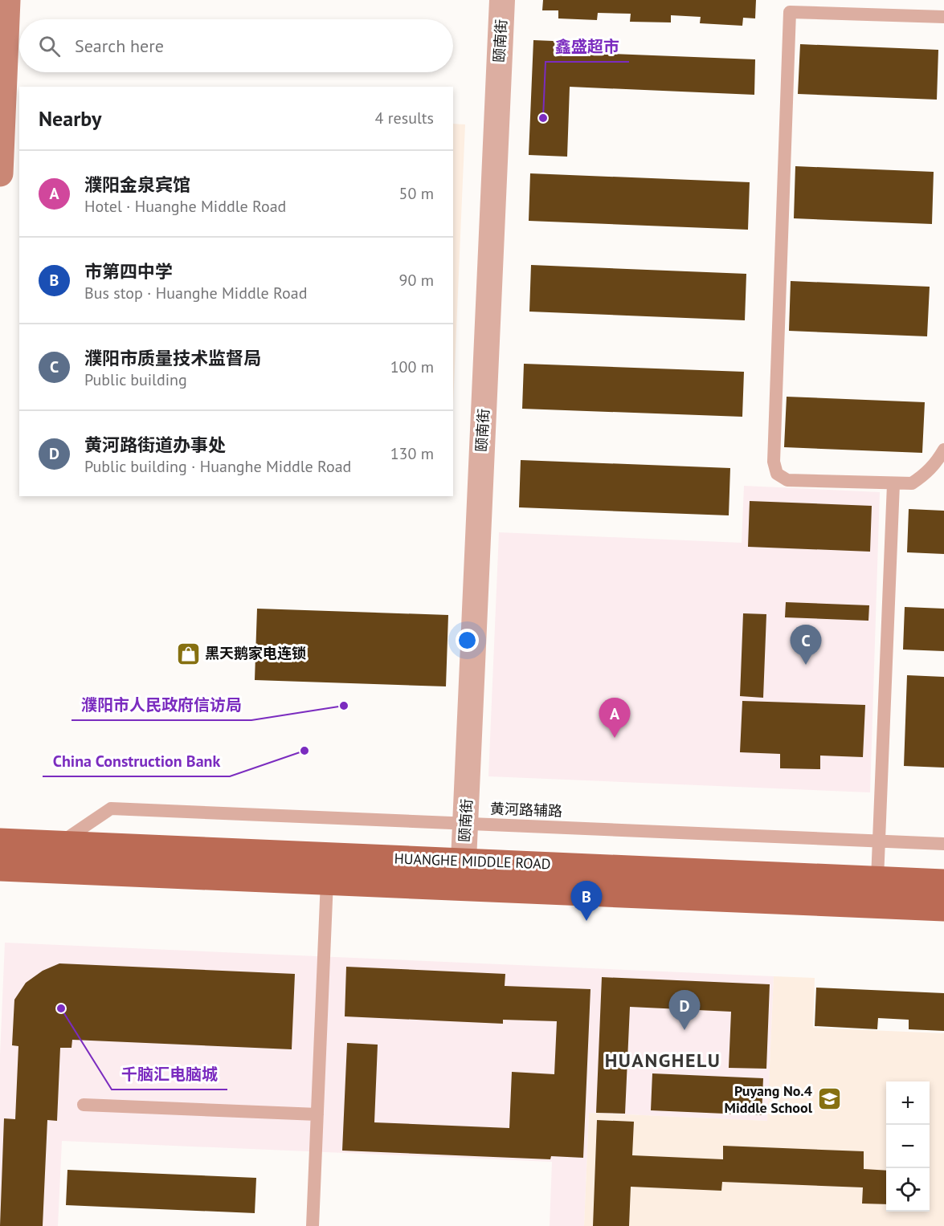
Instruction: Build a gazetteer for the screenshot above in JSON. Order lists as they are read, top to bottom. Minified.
{"streets":{"main road":["HUANGHE MIDDLE ROAD"],"street":["颐南街"],"lane":["黄河路辅路"]},"crossings":[["颐南街","黄河路辅路"],["颐南街","HUANGHE MIDDLE ROAD"],["黄河路辅路","HUANGHE MIDDLE ROAD"]],"districts":["HUANGHELU"],"places":{"other":["鑫盛超市","濮阳市人民政府信访局","China Construction Bank","千脑汇电脑城"],"shop":["黑天鹅家电连锁"],"school or university":["Puyang No.4 Middle School"]},"page":{"search":"Search here","heading":["Nearby","4 results"],"list":[{"mark":"A","name":"濮阳金泉宾馆","note":"Hotel · Huanghe Middle Road","value":"50 m"},{"mark":"B","name":"市第四中学","note":"Bus stop · Huanghe Middle Road","value":"90 m"},{"mark":"C","name":"濮阳市质量技术监督局","note":"Public building","value":"100 m"},{"mark":"D","name":"黄河路街道办事处","note":"Public building · Huanghe Middle Road","value":"130 m"}],"pins":["C","A","B","D"],"map_buttons":["+","−"]}}
